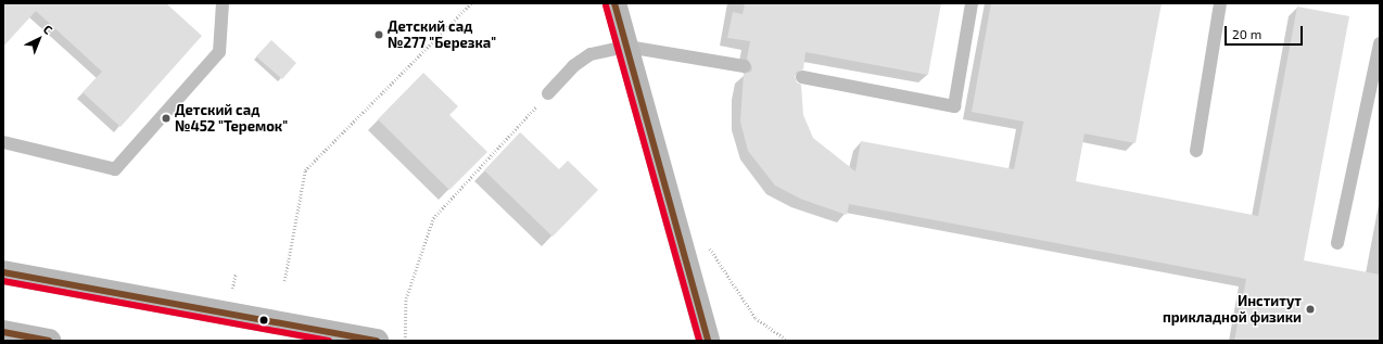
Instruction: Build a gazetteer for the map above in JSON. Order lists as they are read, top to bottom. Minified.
{"places":["Детский сад №277 \"Березка\"","Детский сад №452 \"Теремок\"","Институт прикладной физики"],"scale_bar":"20 m","north":"top right"}
